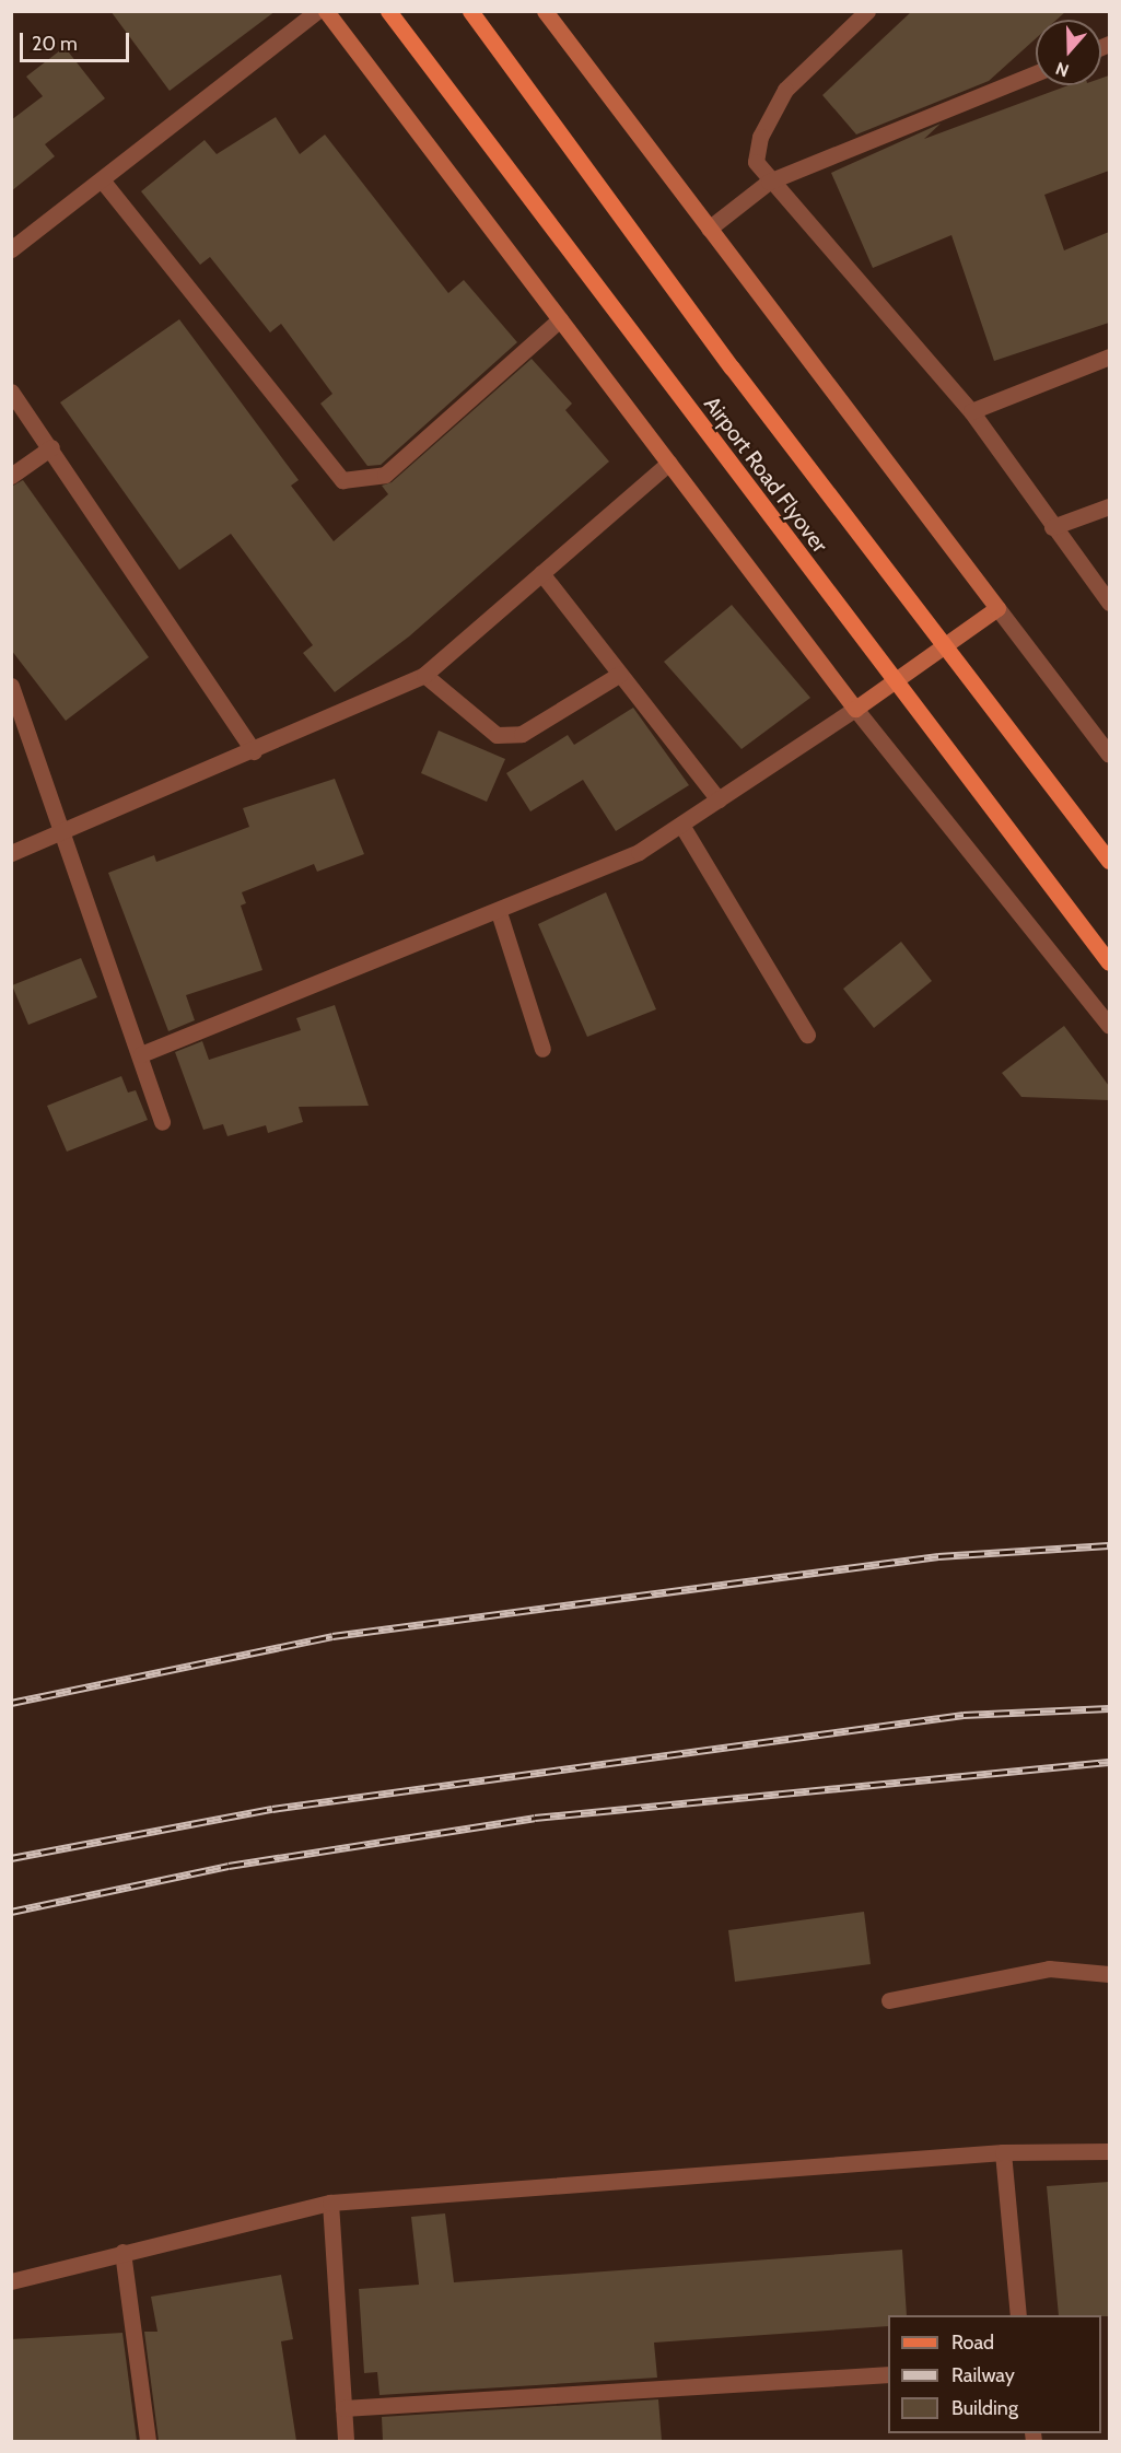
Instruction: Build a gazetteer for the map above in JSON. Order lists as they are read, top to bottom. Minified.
{"streets":{"main road":["Airport Road Flyover"]},"legend":["Road","Railway","Building"],"scale_bar":"20 m","north":"bottom"}
